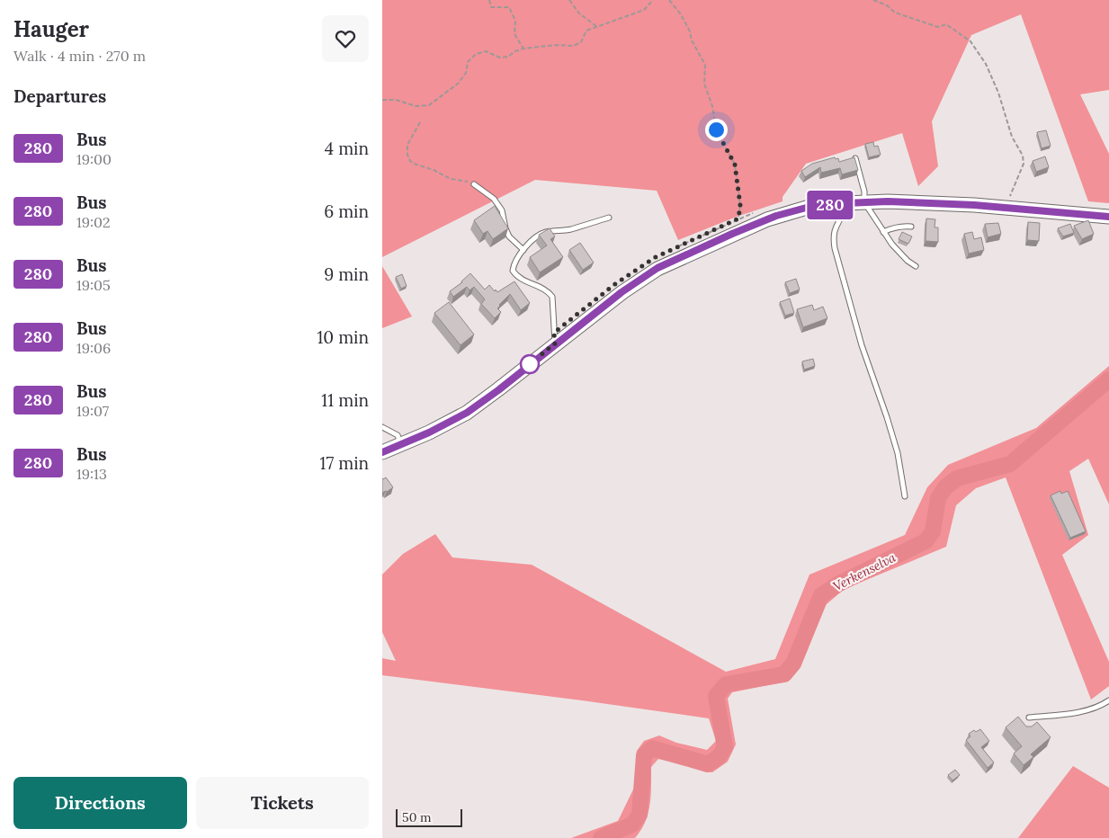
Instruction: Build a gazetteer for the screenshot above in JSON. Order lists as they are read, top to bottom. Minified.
{"water":["Verkenselva"],"lines":["bus line 280"],"scale_bar":"50 m","page":{"heading":[["Hauger","Walk · 4 min · 270 m"],"Departures"],"on_map":"280","list":[{"mark":"280","name":"Bus","note":"19:00","value":"4 min"},{"mark":"280","name":"Bus","note":"19:02","value":"6 min"},{"mark":"280","name":"Bus","note":"19:05","value":"9 min"},{"mark":"280","name":"Bus","note":"19:06","value":"10 min"},{"mark":"280","name":"Bus","note":"19:07","value":"11 min"},{"mark":"280","name":"Bus","note":"19:13","value":"17 min"}],"buttons":["Directions","Tickets"],"scale":"50 m"}}
